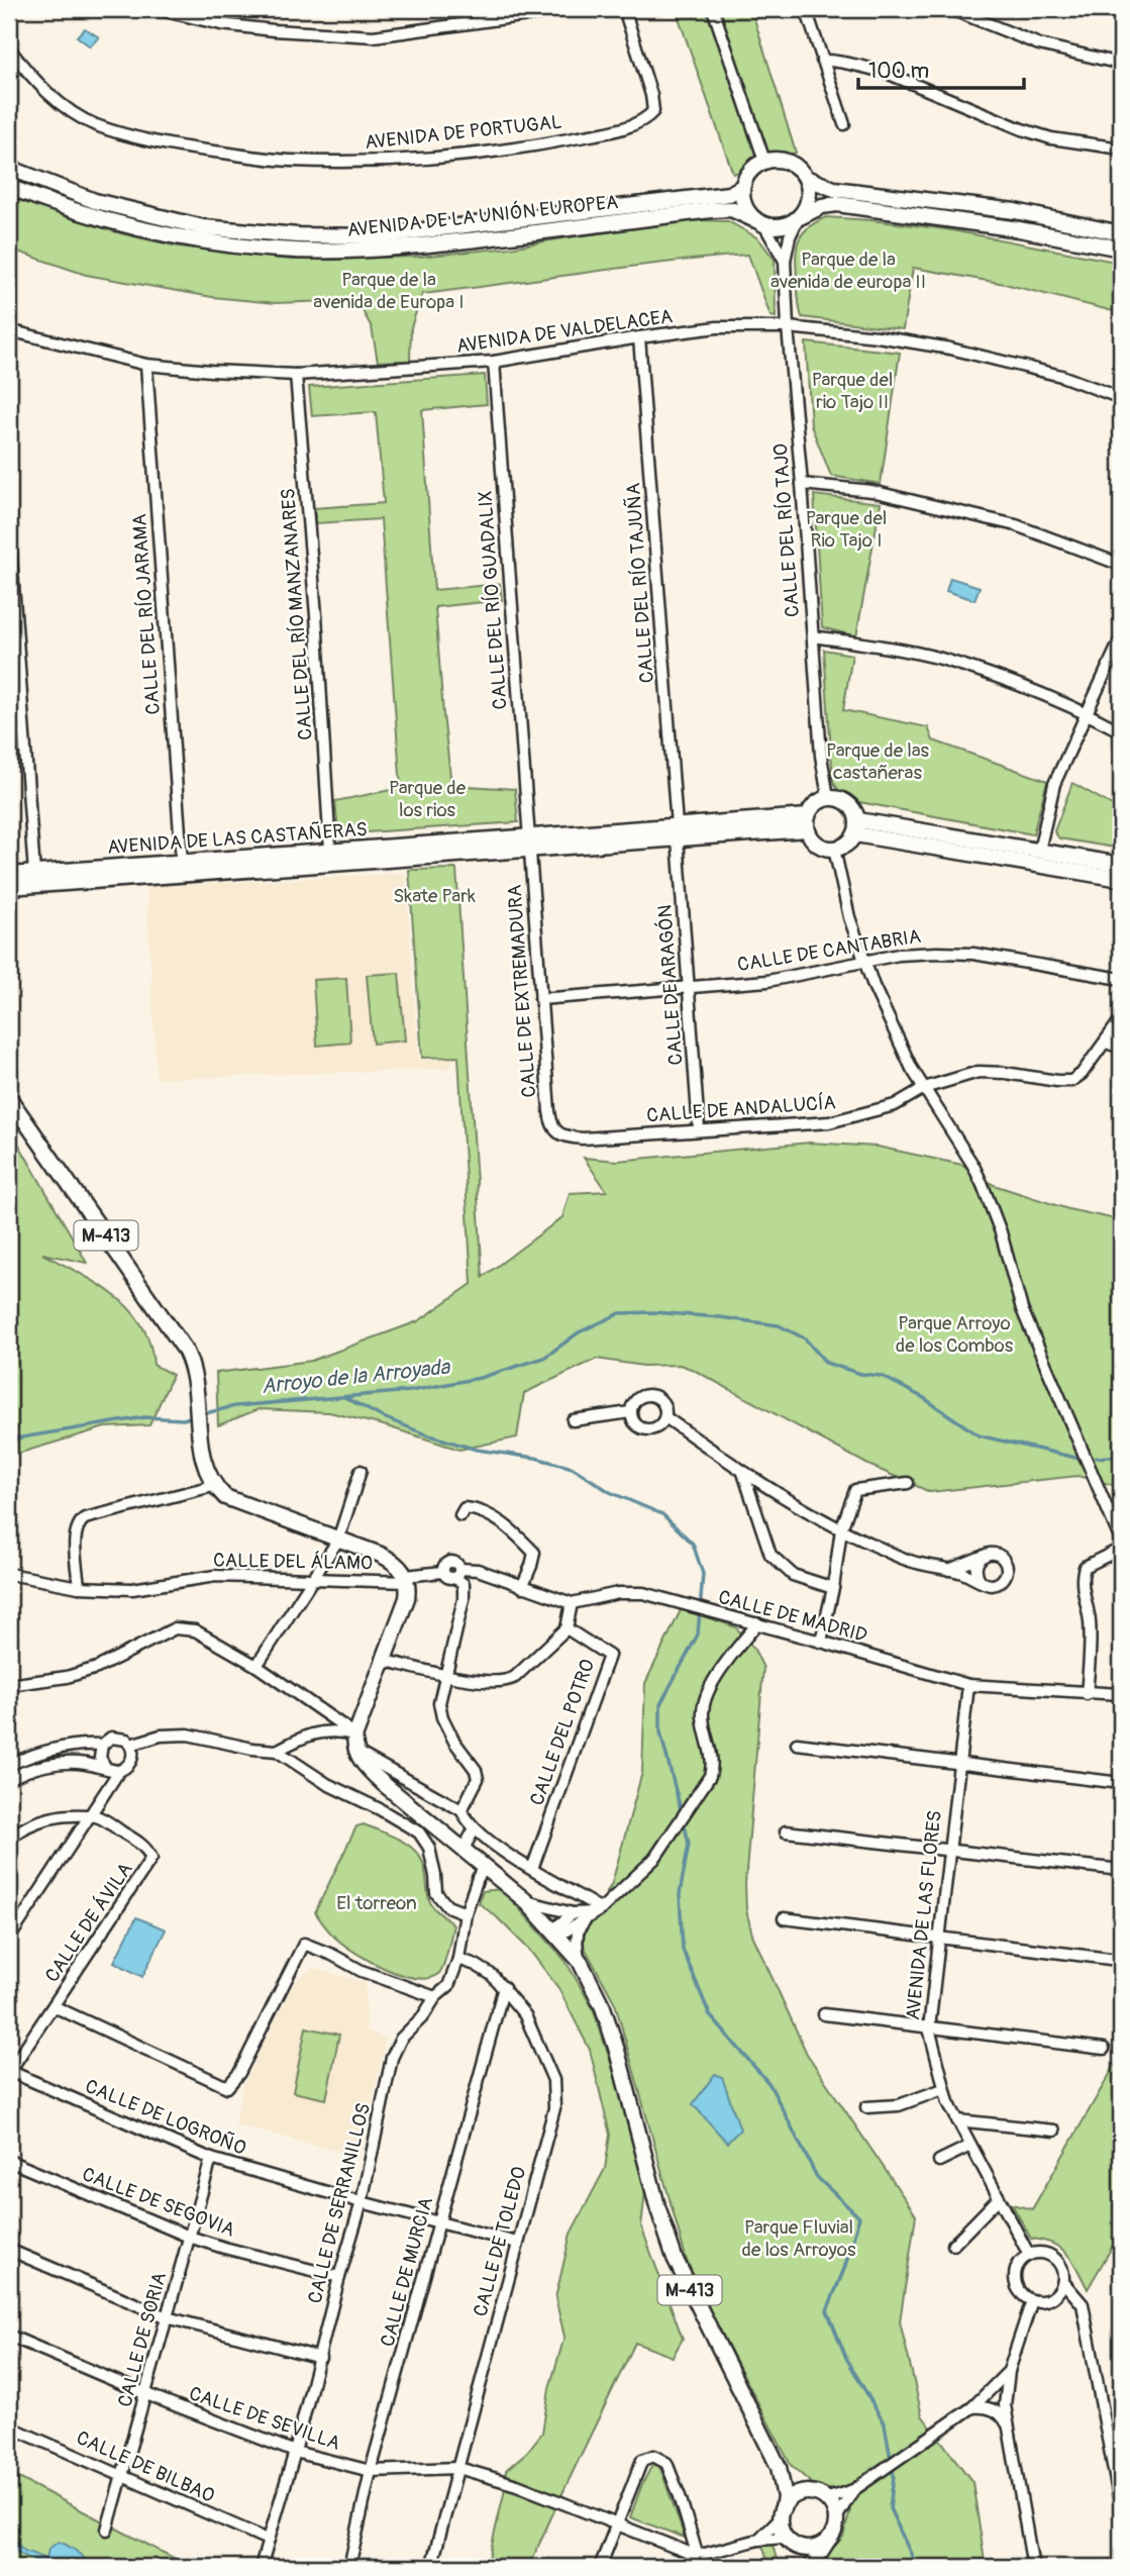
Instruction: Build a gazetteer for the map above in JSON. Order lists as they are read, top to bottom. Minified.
{"streets":{"main road":["AVENIDA DE LA UNIÓN EUROPEA","AVENIDA DE LAS CASTAÑERAS","M-413"],"street":["AVENIDA DE PORTUGAL","AVENIDA DE VALDELACEA","CALLE DEL RÍO TAJO","CALLE DEL RÍO TAJUÑA","CALLE DEL RÍO GUADALIX","CALLE DEL RÍO JARAMA","CALLE DEL RÍO MANZANARES","CALLE DE CANTABRIA","CALLE DE ARAGÓN","CALLE DE EXTREMADURA","CALLE DE ANDALUCÍA","CALLE DEL ÁLAMO","CALLE DE MADRID","CALLE DEL POTRO","AVENIDA DE LAS FLORES","CALLE DE ÁVILA","CALLE DE LOGROÑO","CALLE DE SEGOVIA","CALLE DE SERRANILLOS","CALLE DE TOLEDO","CALLE DE MURCIA","CALLE DE SORIA","CALLE DE SEVILLA","CALLE DE BILBAO"]},"crossings":[["AVENIDA DE LA UNIÓN EUROPEA","CALLE DEL RÍO TAJO"],["AVENIDA DE VALDELACEA","CALLE DEL RÍO TAJO"],["AVENIDA DE VALDELACEA","CALLE DEL RÍO TAJUÑA"],["AVENIDA DE VALDELACEA","CALLE DEL RÍO GUADALIX"],["AVENIDA DE VALDELACEA","CALLE DEL RÍO JARAMA"],["AVENIDA DE VALDELACEA","CALLE DEL RÍO MANZANARES"],["CALLE DEL RÍO TAJO","AVENIDA DE LAS CASTAÑERAS"],["CALLE DEL RÍO TAJUÑA","AVENIDA DE LAS CASTAÑERAS"],["CALLE DEL RÍO TAJUÑA","CALLE DE ARAGÓN"],["CALLE DEL RÍO GUADALIX","AVENIDA DE LAS CASTAÑERAS"],["CALLE DEL RÍO GUADALIX","CALLE DE EXTREMADURA"],["CALLE DEL RÍO JARAMA","AVENIDA DE LAS CASTAÑERAS"],["CALLE DEL RÍO MANZANARES","AVENIDA DE LAS CASTAÑERAS"],["AVENIDA DE LAS CASTAÑERAS","CALLE DE ARAGÓN"],["AVENIDA DE LAS CASTAÑERAS","CALLE DE EXTREMADURA"],["CALLE DE CANTABRIA","CALLE DE ARAGÓN"],["CALLE DE CANTABRIA","CALLE DE EXTREMADURA"],["CALLE DE ARAGÓN","CALLE DE ANDALUCÍA"],["CALLE DE EXTREMADURA","CALLE DE ANDALUCÍA"],["M-413","CALLE DE SERRANILLOS"],["CALLE DE MADRID","AVENIDA DE LAS FLORES"],["CALLE DE ÁVILA","CALLE DE LOGROÑO"],["CALLE DE LOGROÑO","CALLE DE SERRANILLOS"],["CALLE DE LOGROÑO","CALLE DE TOLEDO"],["CALLE DE LOGROÑO","CALLE DE MURCIA"],["CALLE DE LOGROÑO","CALLE DE SORIA"],["CALLE DE SEGOVIA","CALLE DE SERRANILLOS"],["CALLE DE SEGOVIA","CALLE DE SORIA"],["CALLE DE SERRANILLOS","CALLE DE TOLEDO"],["CALLE DE SERRANILLOS","CALLE DE SEVILLA"],["CALLE DE SERRANILLOS","CALLE DE BILBAO"],["CALLE DE TOLEDO","CALLE DE MURCIA"],["CALLE DE TOLEDO","CALLE DE SEVILLA"],["CALLE DE MURCIA","CALLE DE SEVILLA"],["CALLE DE SORIA","CALLE DE SEVILLA"],["CALLE DE SORIA","CALLE DE BILBAO"]],"water":["Arroyo de la Arroyada"],"parks":["Parque de la avenida de europa II","Parque de la avenida de Europa I","Parque del rio Tajo II","Parque del Rio Tajo I","Parque de las castañeras","Parque de los rios","Skate Park","Parque Arroyo de los Combos","El torreon","Parque Fluvial de los Arroyos"],"scale_bar":"100 m"}
